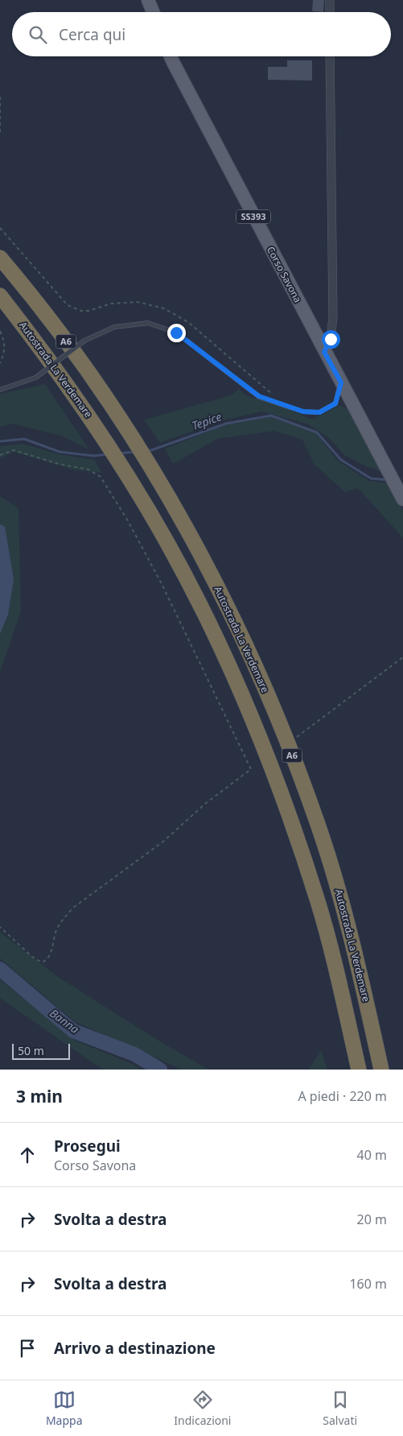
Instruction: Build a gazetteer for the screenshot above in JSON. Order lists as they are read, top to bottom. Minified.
{"streets":{"highway":["A6","Autostrada La Verdemare"],"main road":["SS393","Corso Savona"]},"water":["Tepice","Banna"],"scale_bar":"50 m","page":{"search":"Cerca qui","scale":"50 m","heading":["3 min","A piedi · 220 m"],"list":[["Prosegui","Corso Savona","40 m"],["Svolta a destra","20 m"],["Svolta a destra","160 m"],"Arrivo a destinazione"],"nav":["Mappa","Indicazioni","Salvati"]}}
